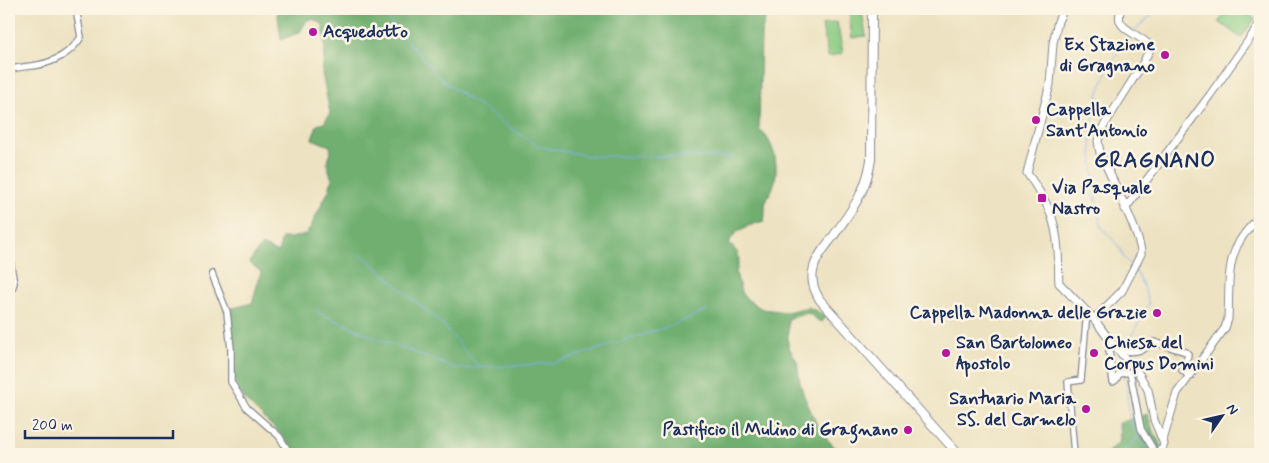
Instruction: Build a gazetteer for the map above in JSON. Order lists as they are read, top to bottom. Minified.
{"districts":["GRAGNANO"],"places":{"other":["Acquedotto","Ex Stazione di Gragnano","Cappella Sant'Antonio","Cappella Madonna delle Grazie","San Bartolomeo Apostolo","Chiesa del Corpus Domini","Santuario Maria SS. del Carmelo","Pastificio il Mulino di Gragnano"],"transit":["Via Pasquale Nastro"]},"scale_bar":"200 m","north":"top right"}
